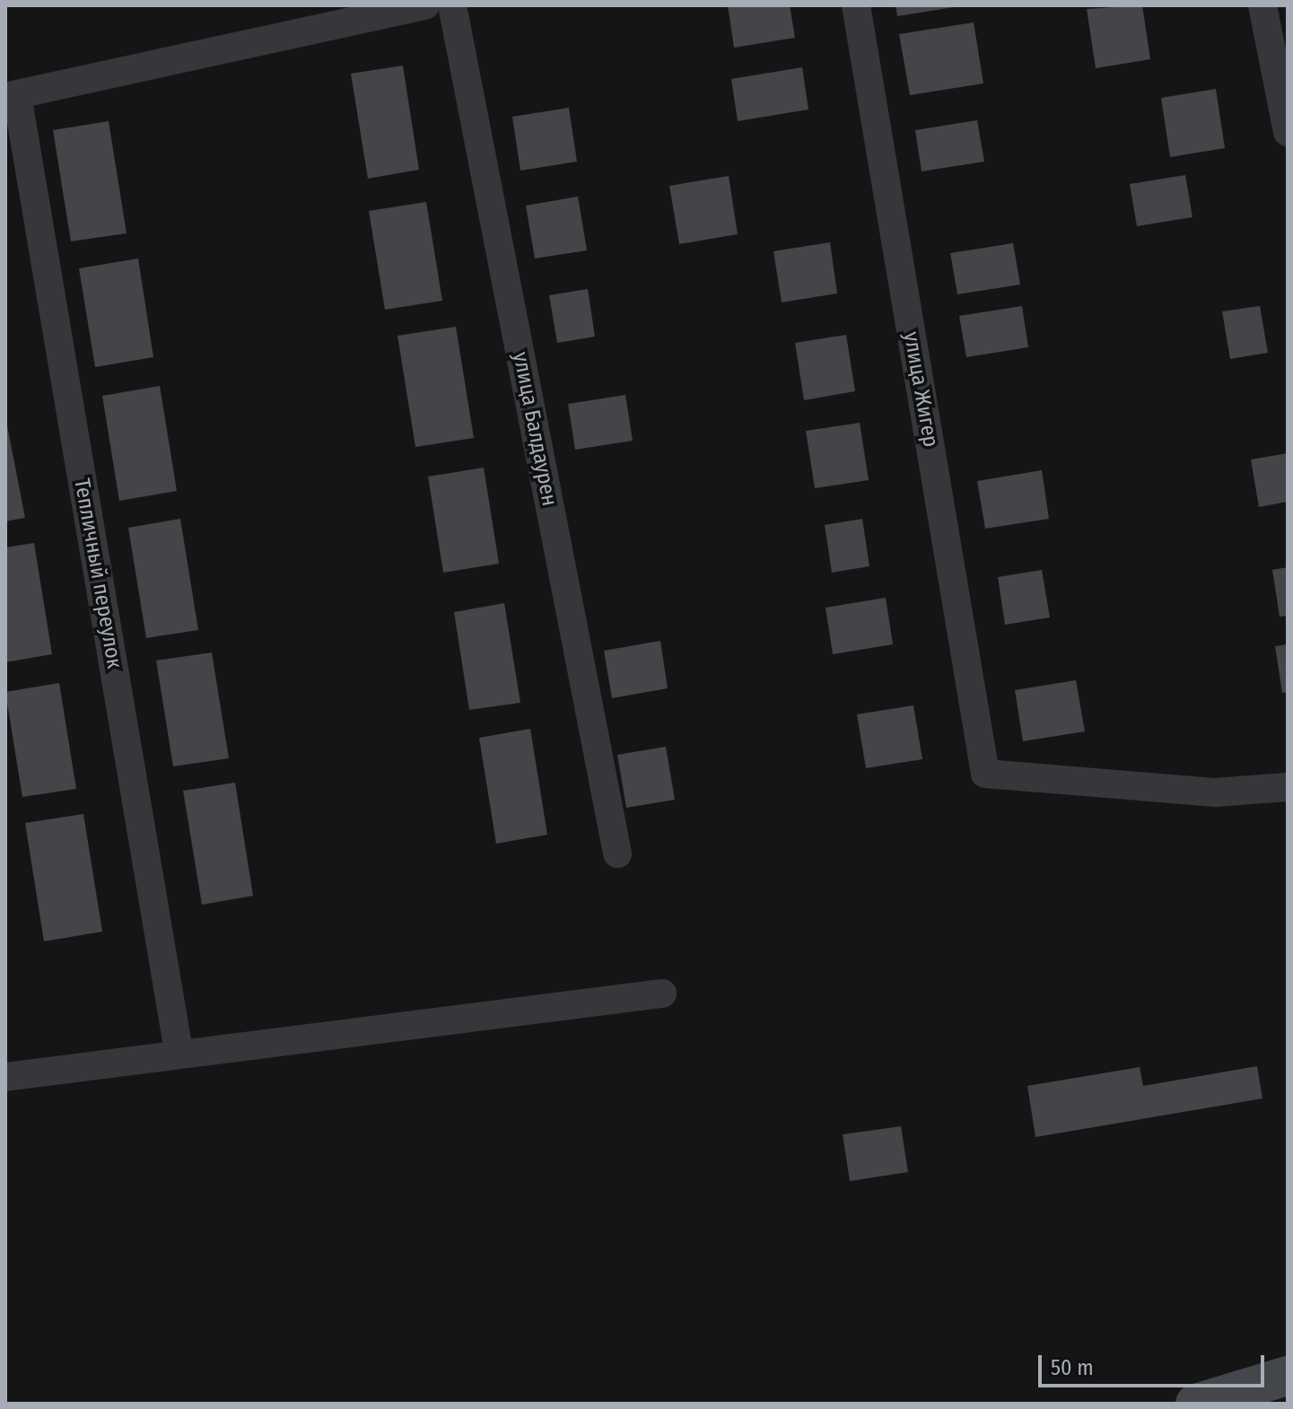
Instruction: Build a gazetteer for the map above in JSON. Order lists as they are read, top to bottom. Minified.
{"streets":{"street":["улица Жигер","улица Балдаурен","Тепличный переулок"]},"scale_bar":"50 m"}
